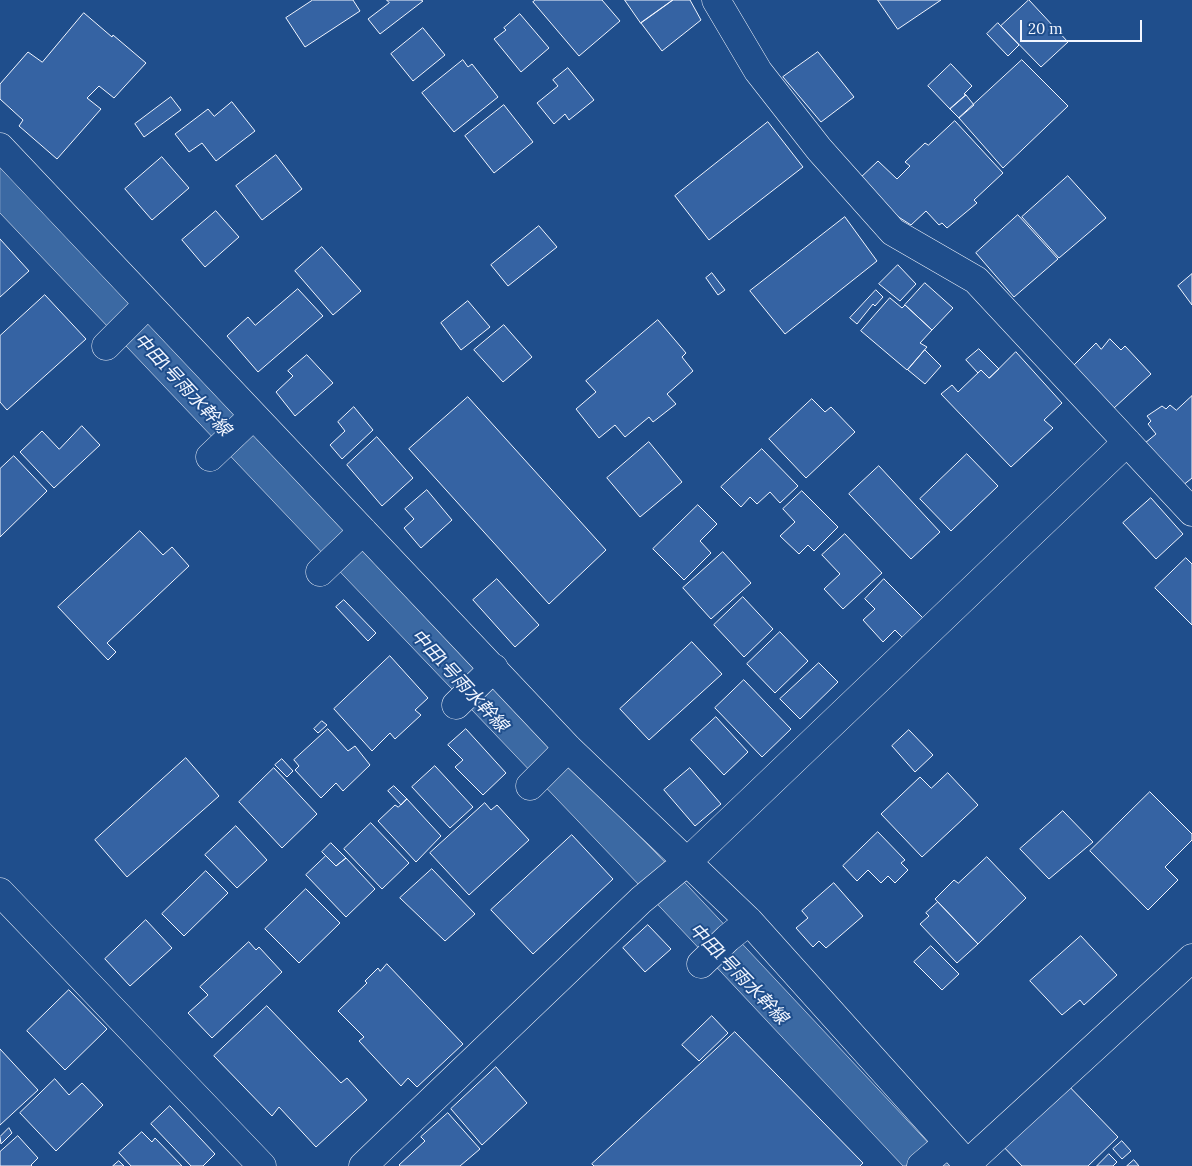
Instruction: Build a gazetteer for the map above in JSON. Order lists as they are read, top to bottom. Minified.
{"water":["中田1号雨水幹線"],"scale_bar":"20 m"}
